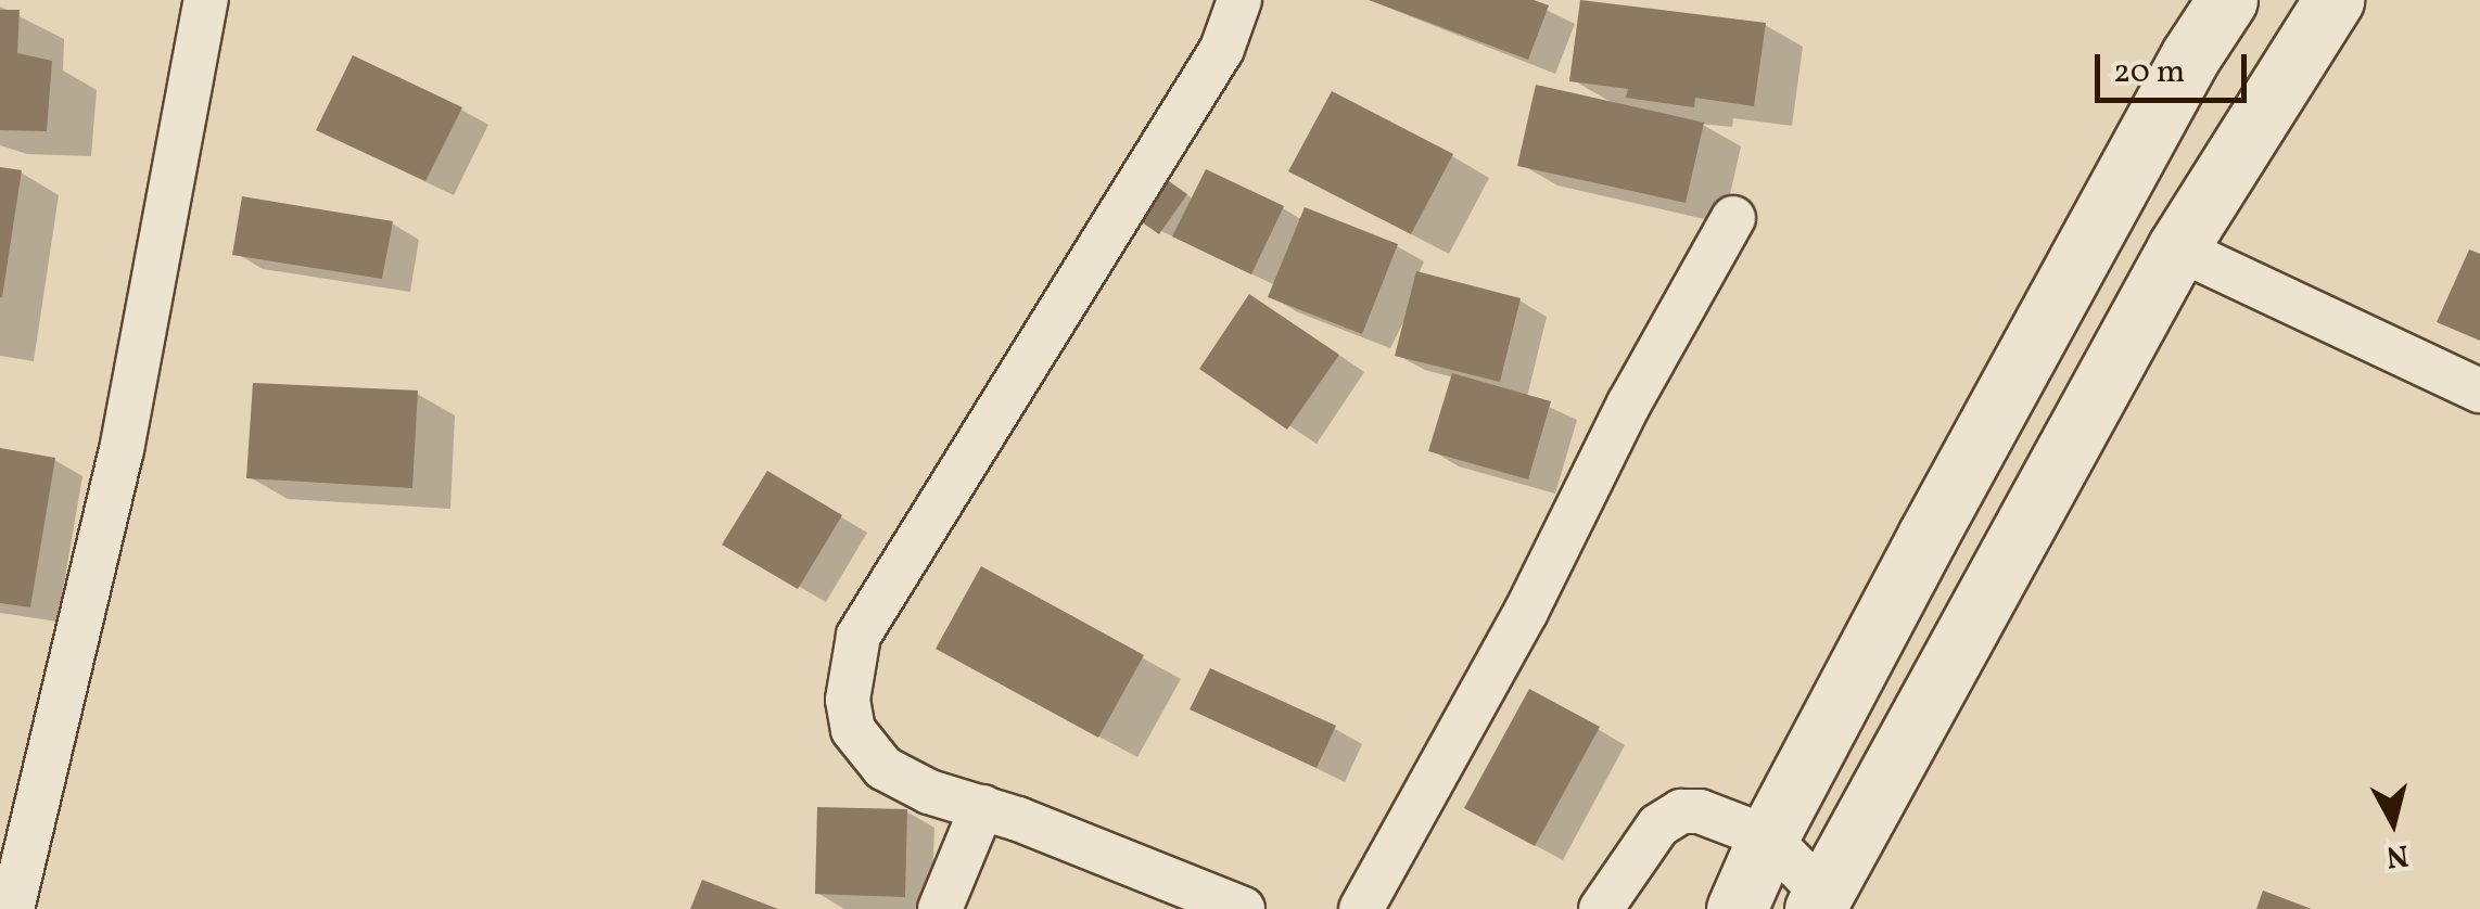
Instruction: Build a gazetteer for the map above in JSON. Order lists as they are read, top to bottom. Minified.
{"scale_bar":"20 m","north":"bottom"}
